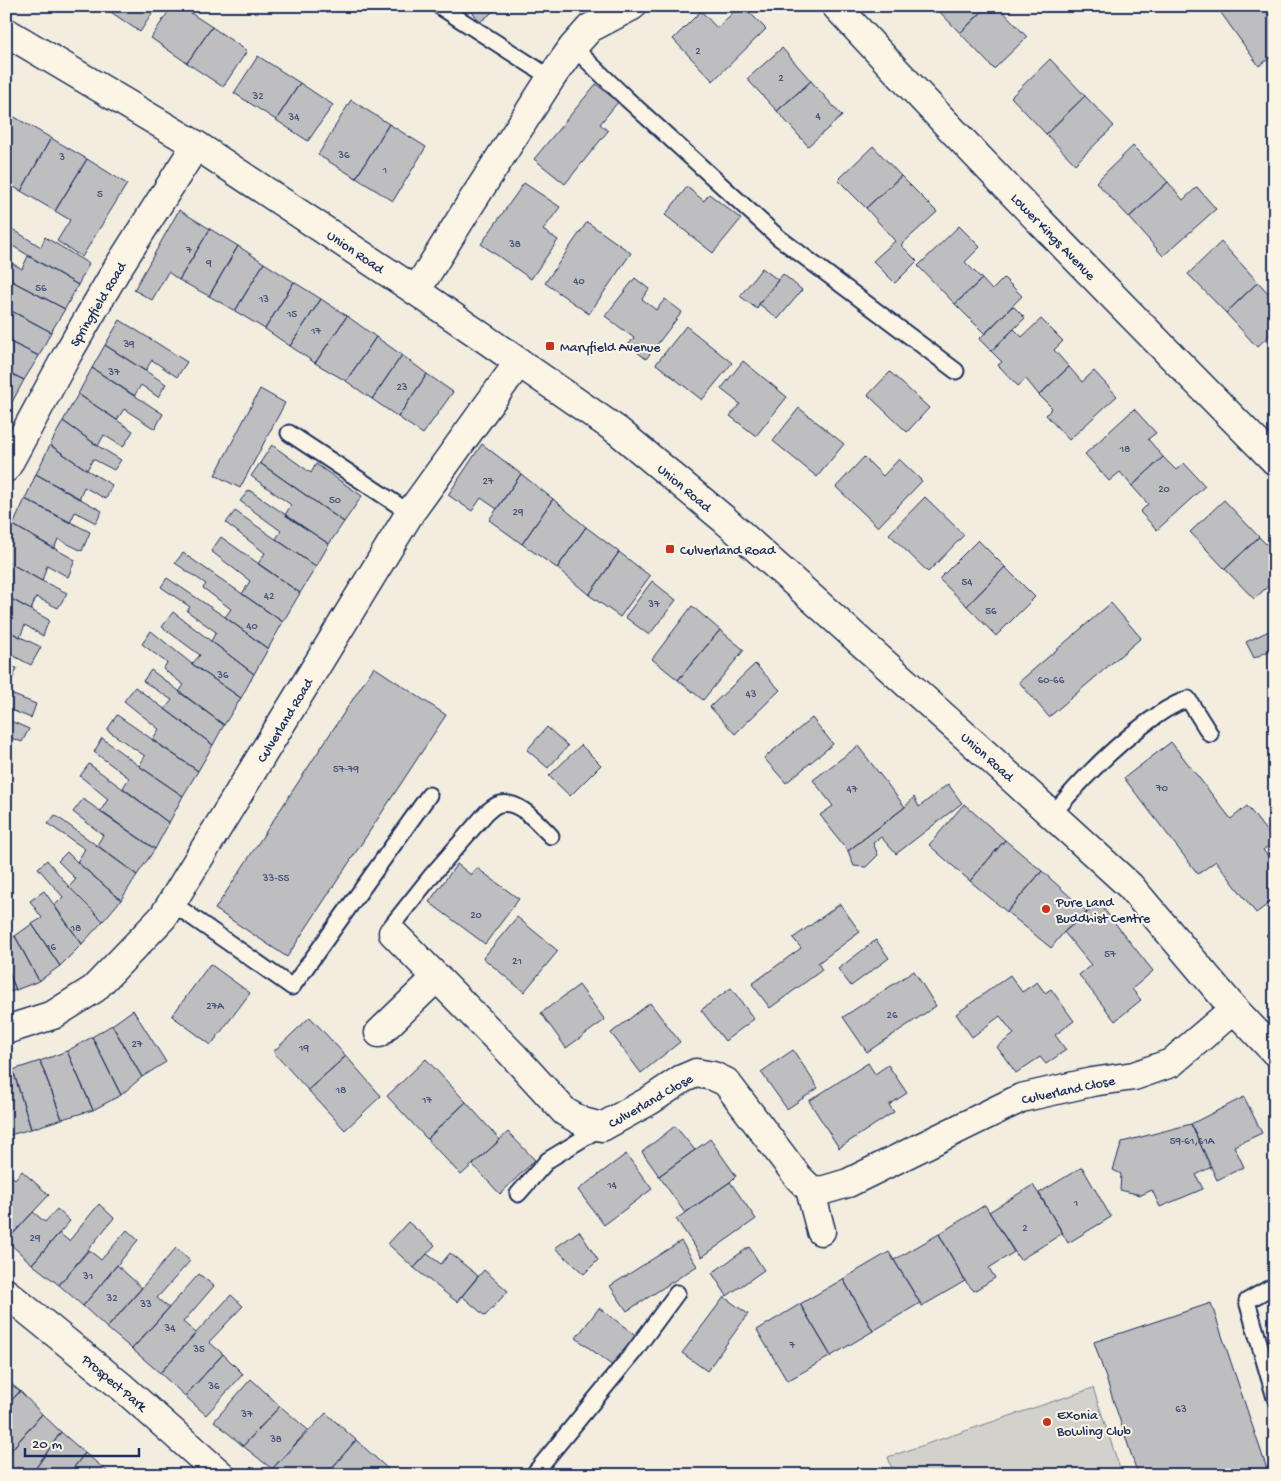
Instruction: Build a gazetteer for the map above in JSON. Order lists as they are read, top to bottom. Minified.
{"streets":{"street":["Lower Kings Avenue","Union Road","Springfield Road","Culverland Road","Culverland Close","Prospect Park"]},"crossings":[["Union Road","Springfield Road"],["Union Road","Culverland Road"],["Union Road","Culverland Close"]],"places":{"transit":["Maryfield Avenue","Culverland Road"],"other":["Pure Land Buddhist Centre","Exonia Bowling Club"]},"house_numbers":["2","2","32","4","34","36","3","1","5","38","7","9","40","56","13","15","17","39","37","23","18","27","20","50","29","54","42","37","56","40","36","60-66","43","57-79","70","47","33-55","20","18","16","57","21","27A","26","27","19","18","17","59-61,61A","14","1","2","29","31","32","33","34","7","35","36","63","37","38"],"scale_bar":"20 m"}
